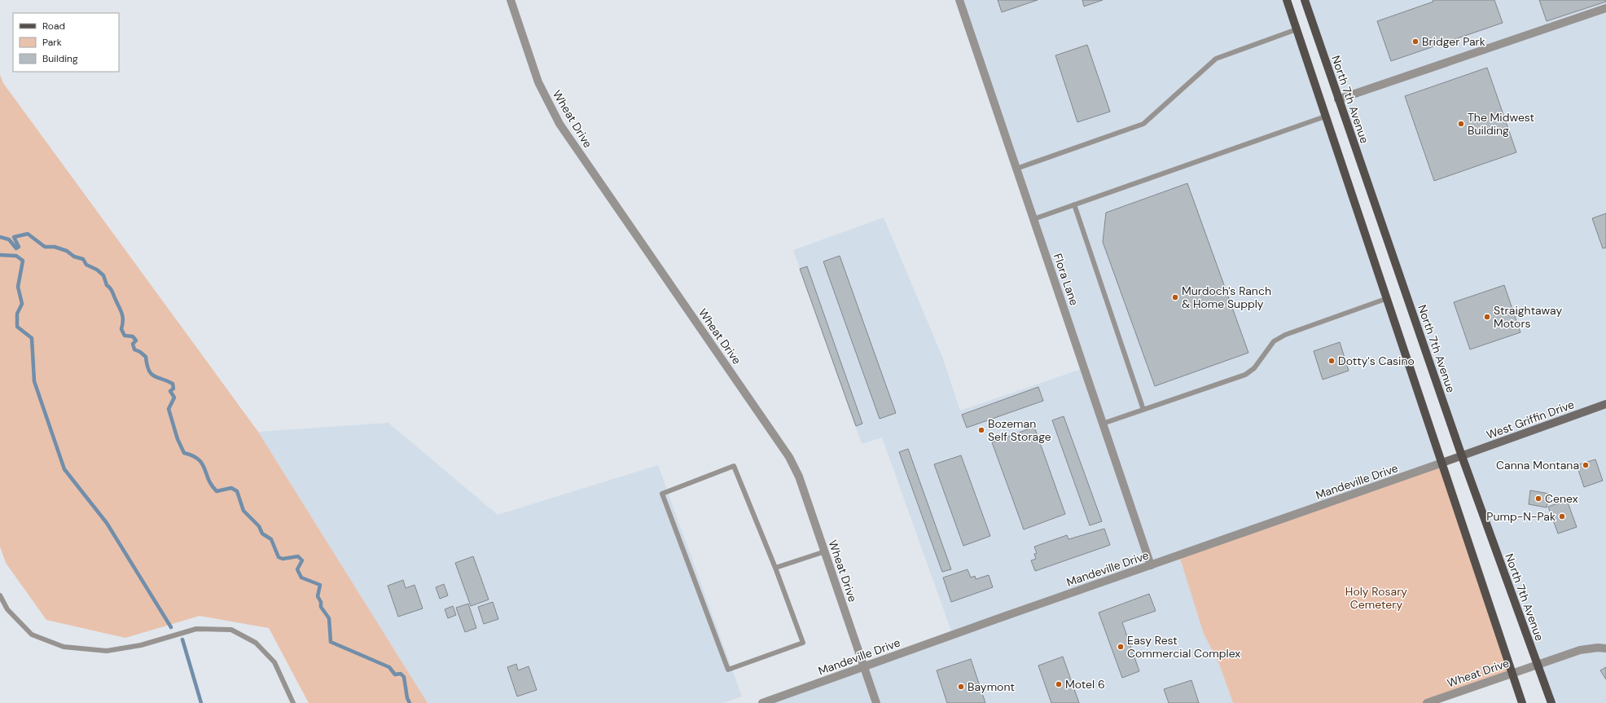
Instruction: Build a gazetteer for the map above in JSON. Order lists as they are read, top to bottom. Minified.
{"streets":{"main road":["North 7th Avenue","West Griffin Drive","Mandeville Drive"],"street":["Wheat Drive","Flora Lane"]},"crossings":[["North 7th Avenue","Wheat Drive"],["North 7th Avenue","West Griffin Drive"],["North 7th Avenue","Mandeville Drive"],["Wheat Drive","Mandeville Drive"],["Flora Lane","Mandeville Drive"],["West Griffin Drive","Mandeville Drive"]],"parks":["Holy Rosary Cemetery"],"places":["Bridger Park","The Midwest Building","Murdoch's Ranch & Home Supply","Straightaway Motors","Dotty's Casino","Bozeman Self Storage","Canna Montana","Cenex","Pump-N-Pak","Easy Rest Commercial Complex","Motel 6","Baymont"],"legend":["Road","Park","Building"]}
